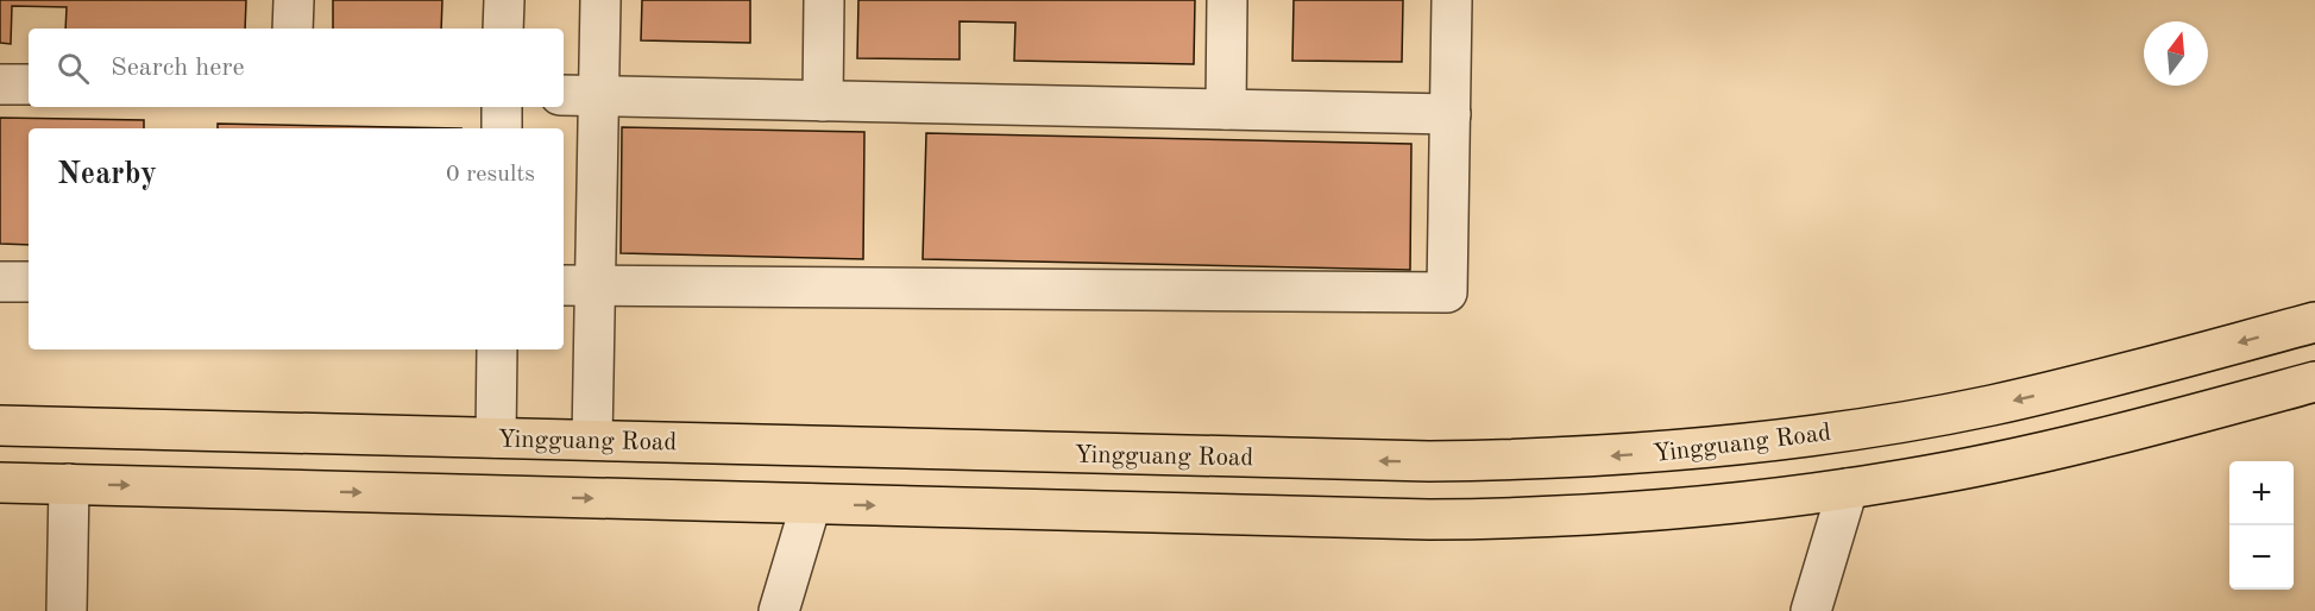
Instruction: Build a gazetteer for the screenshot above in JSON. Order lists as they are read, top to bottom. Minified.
{"streets":{"main road":["Yingguang Road"]},"north":"top","page":{"search":"Search here","heading":["Nearby","0 results"],"map_buttons":["+","−"]}}
